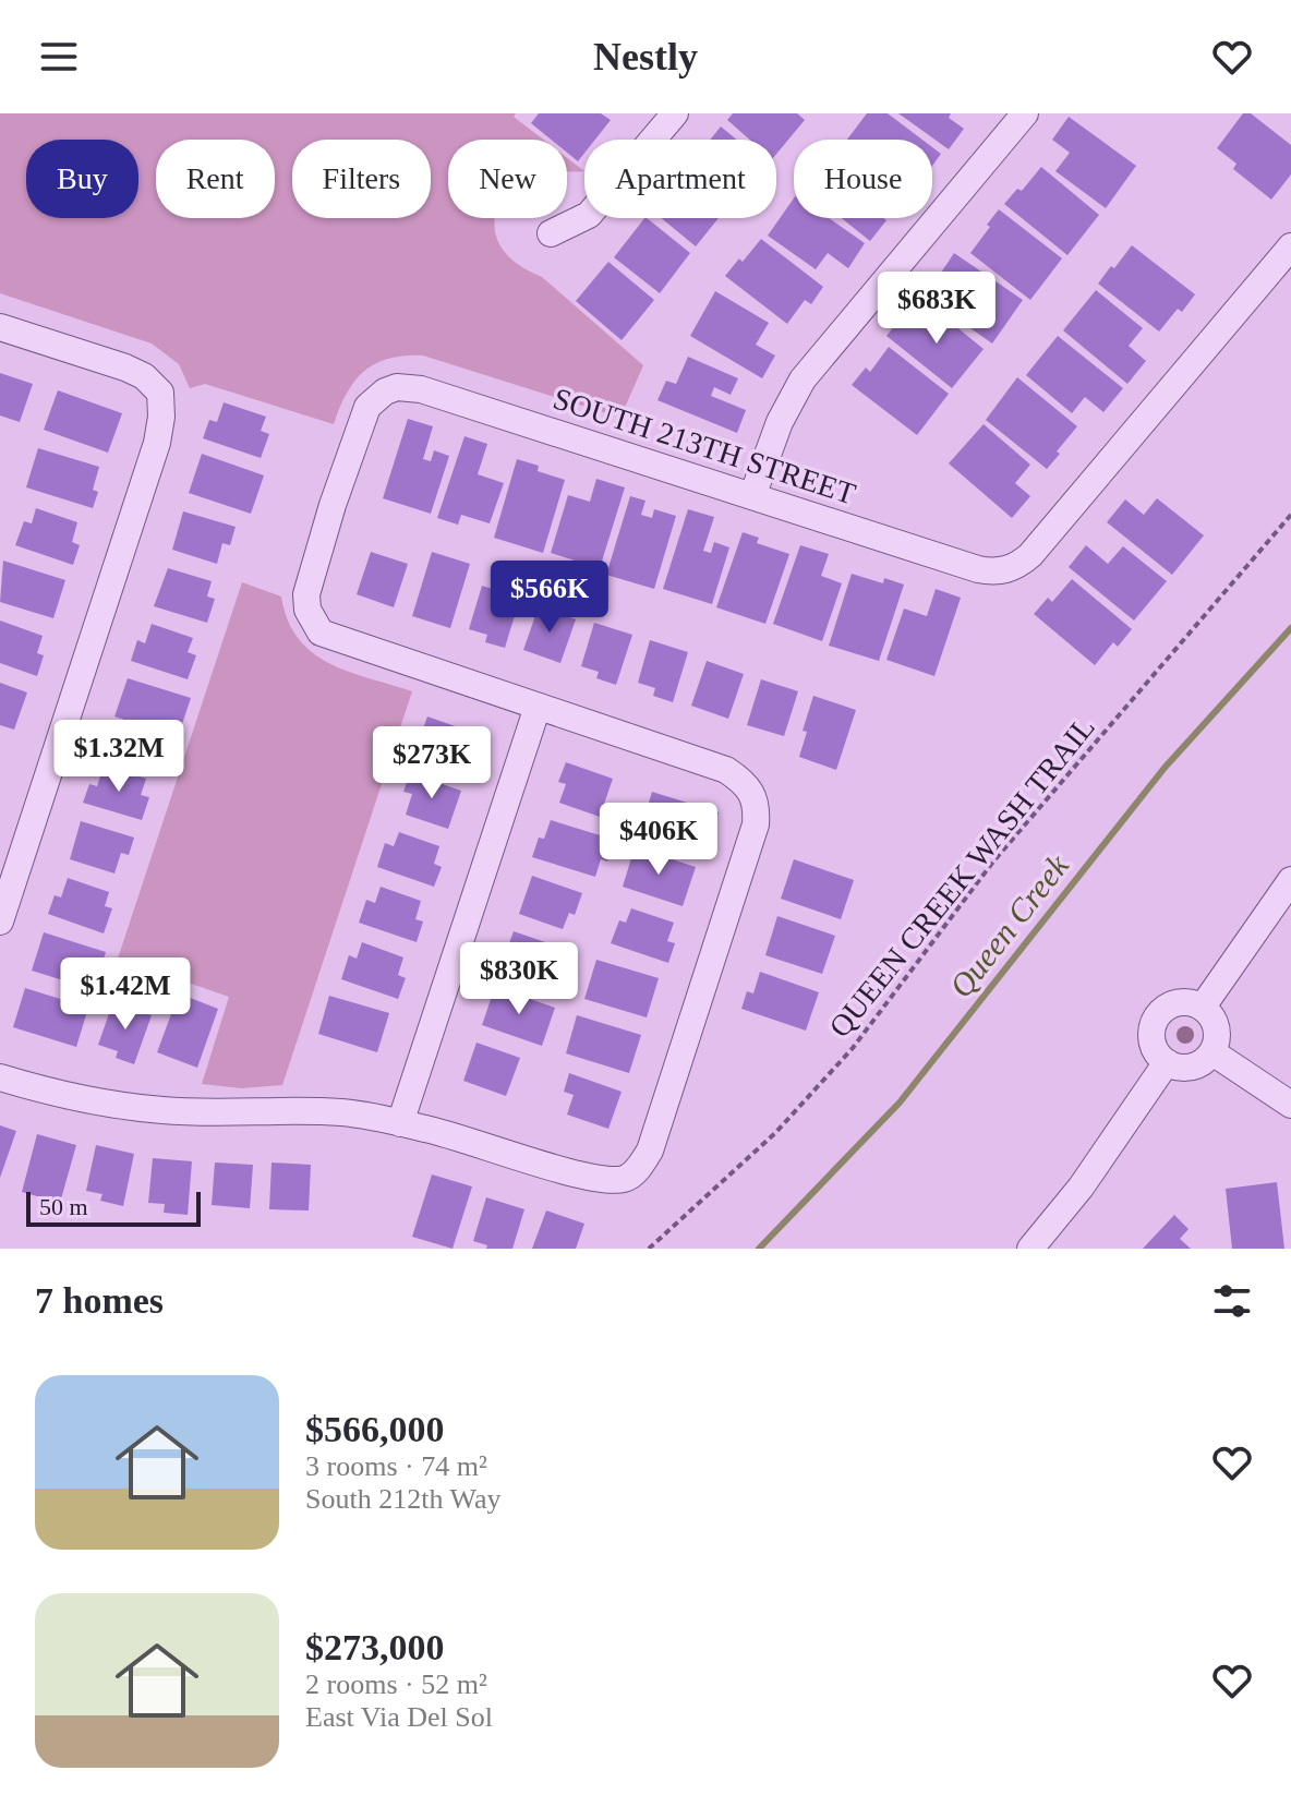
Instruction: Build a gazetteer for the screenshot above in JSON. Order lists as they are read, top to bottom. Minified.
{"streets":{"street":["SOUTH 213TH STREET"],"path":["QUEEN CREEK WASH TRAIL"]},"water":["Queen Creek"],"scale_bar":"50 m","page":{"header":"Nestly","chip":["Buy","Rent","Filters","New","Apartment","House"],"price":["$683K","$566K","$1.32M","$273K","$406K","$830K","$1.42M"],"scale":"50 m","heading":"7 homes","list":[{"name":"$566,000","note":"3 rooms · 74 m² · South 212th Way"},{"name":"$273,000","note":"2 rooms · 52 m² · East Via Del Sol"}]}}
